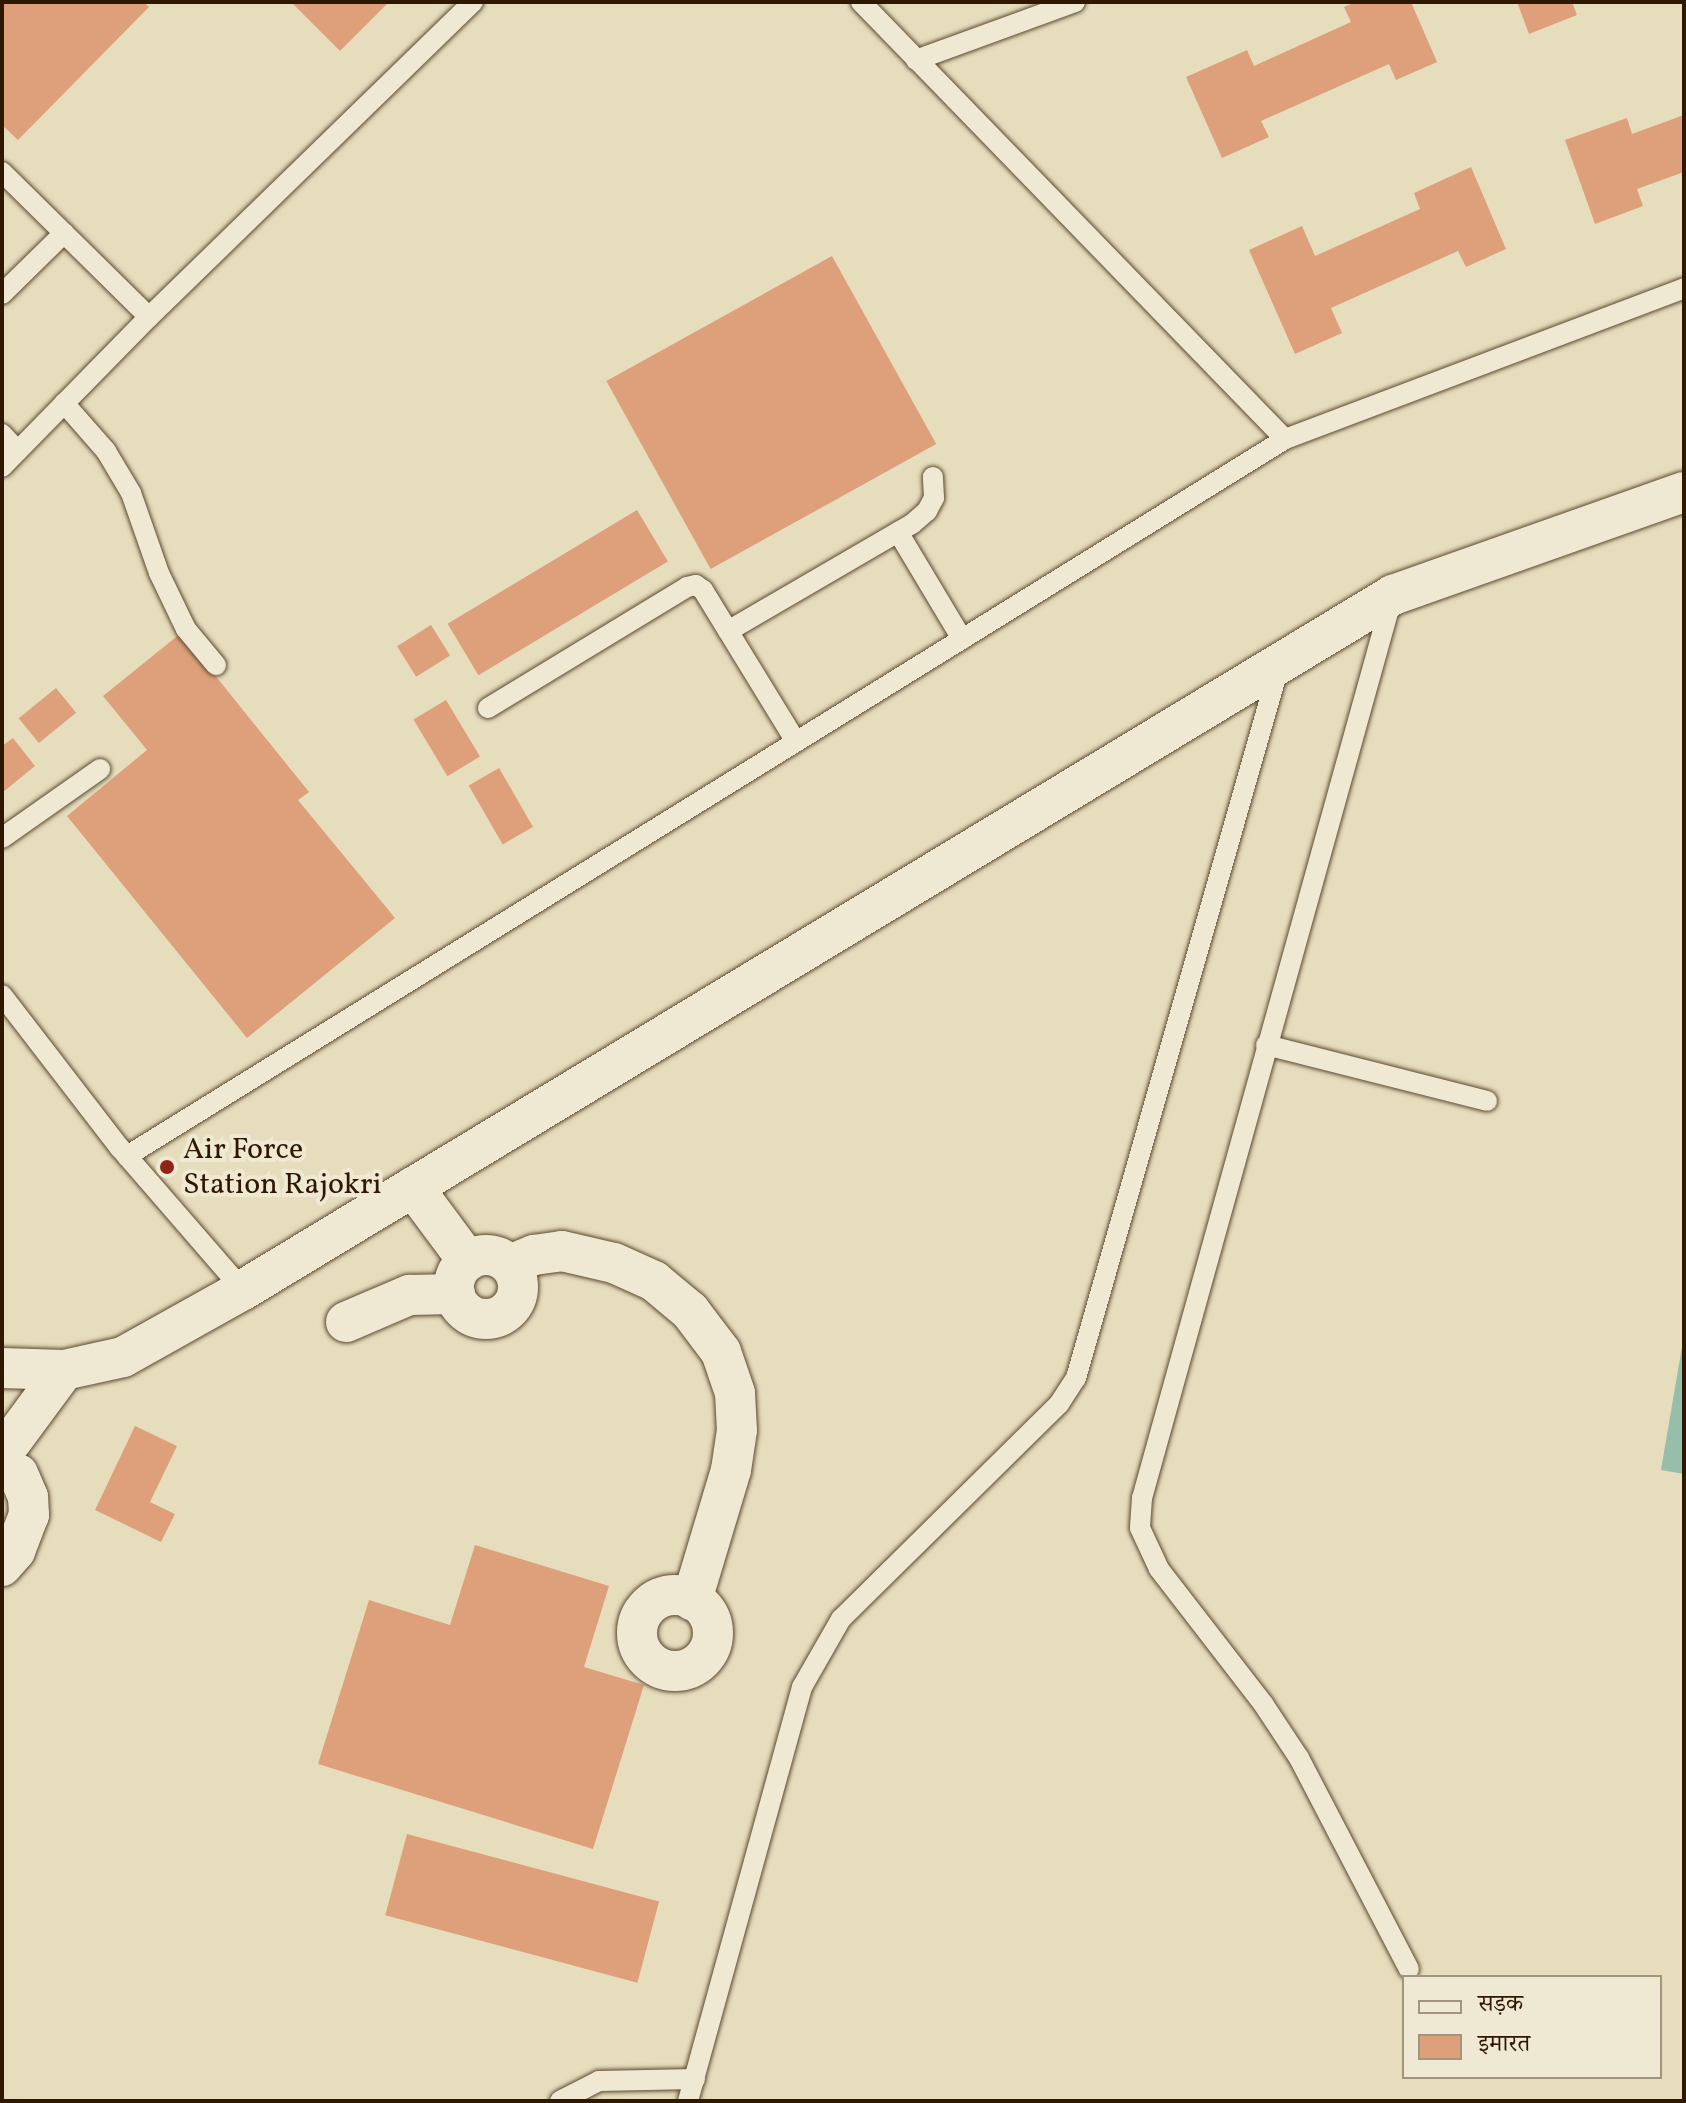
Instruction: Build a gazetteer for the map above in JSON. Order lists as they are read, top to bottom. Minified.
{"places":["Air Force Station Rajokri"],"legend":["सड़क","इमारत"]}
